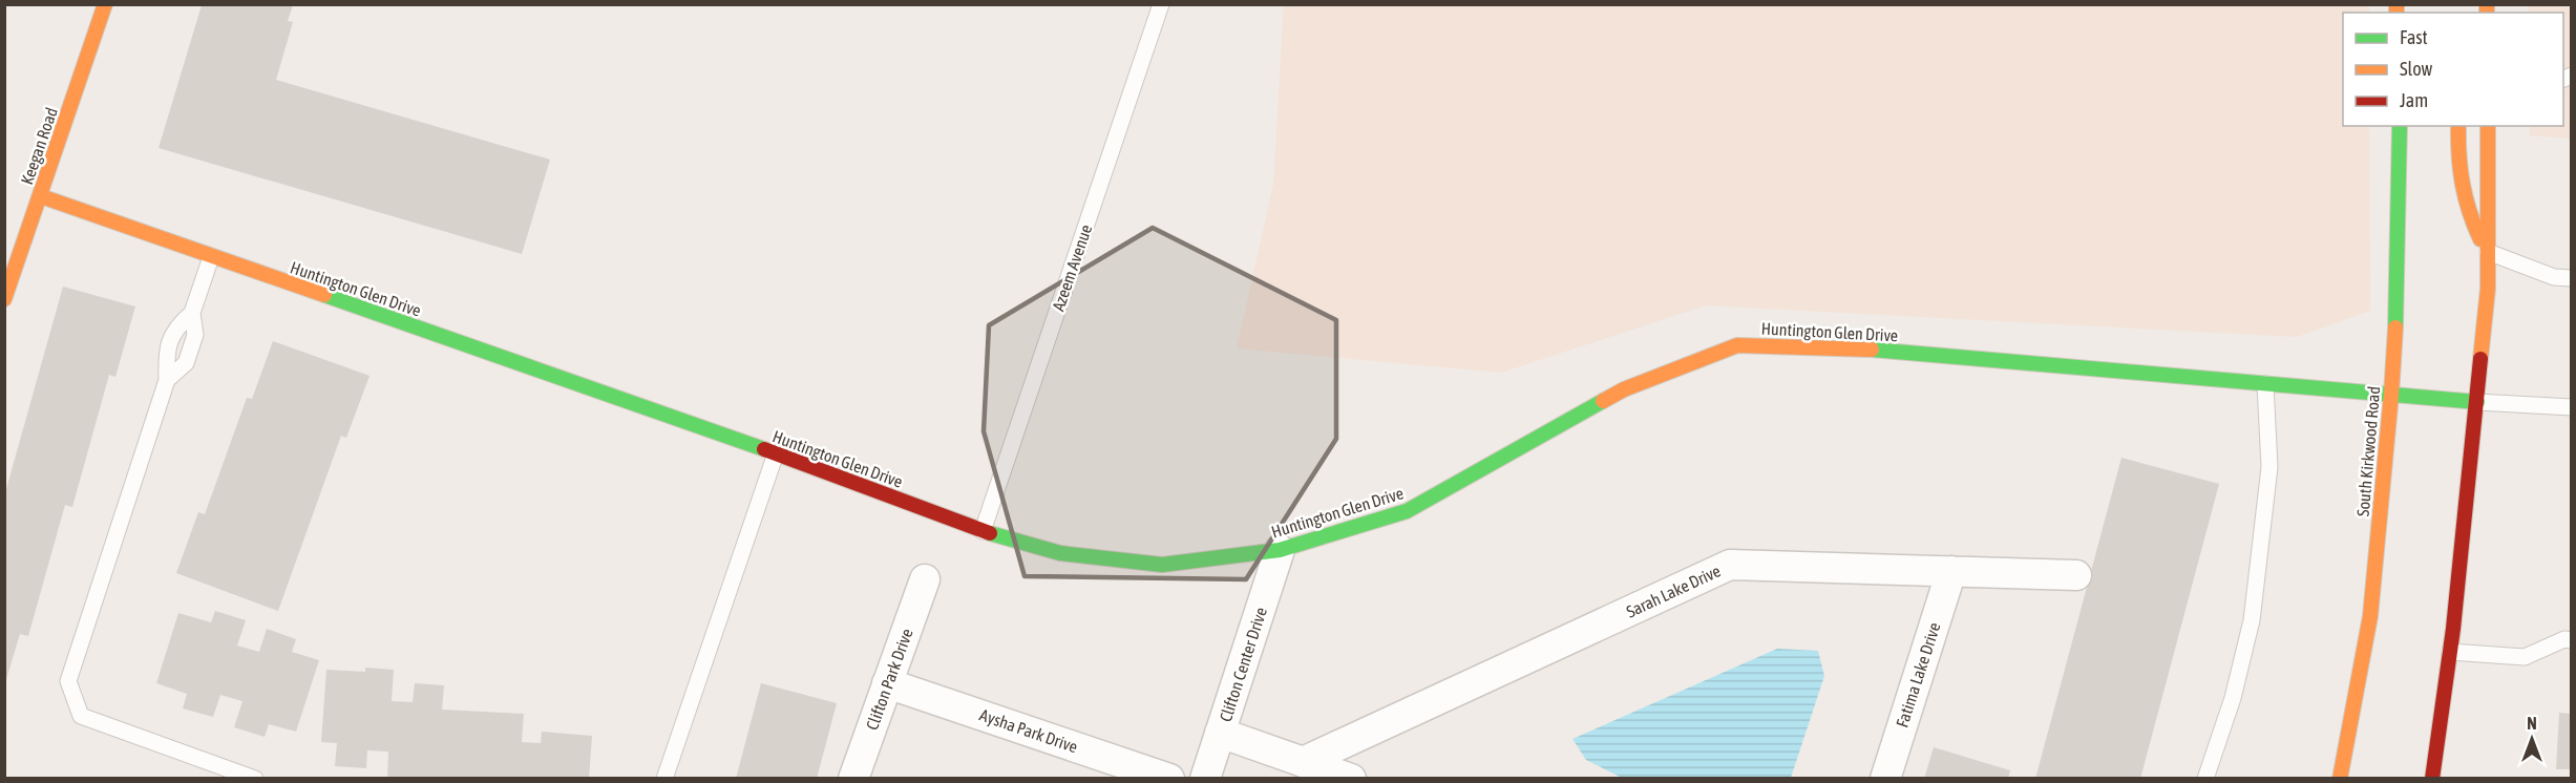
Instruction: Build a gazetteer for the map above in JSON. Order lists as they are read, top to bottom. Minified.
{"streets":{"street":["Keegan Road","Huntington Glen Drive","South Kirkwood Road","Sarah Lake Drive","Clifton Center Drive","Fatima Lake Drive","Clifton Park Drive","Aysha Park Drive"],"lane":["Azeem Avenue"]},"crossings":[["Keegan Road","Huntington Glen Drive"],["Azeem Avenue","Huntington Glen Drive"],["Huntington Glen Drive","South Kirkwood Road"],["Huntington Glen Drive","Clifton Center Drive"],["Sarah Lake Drive","Fatima Lake Drive"],["Clifton Park Drive","Aysha Park Drive"]],"legend":["Fast","Slow","Jam"],"north":"top"}
